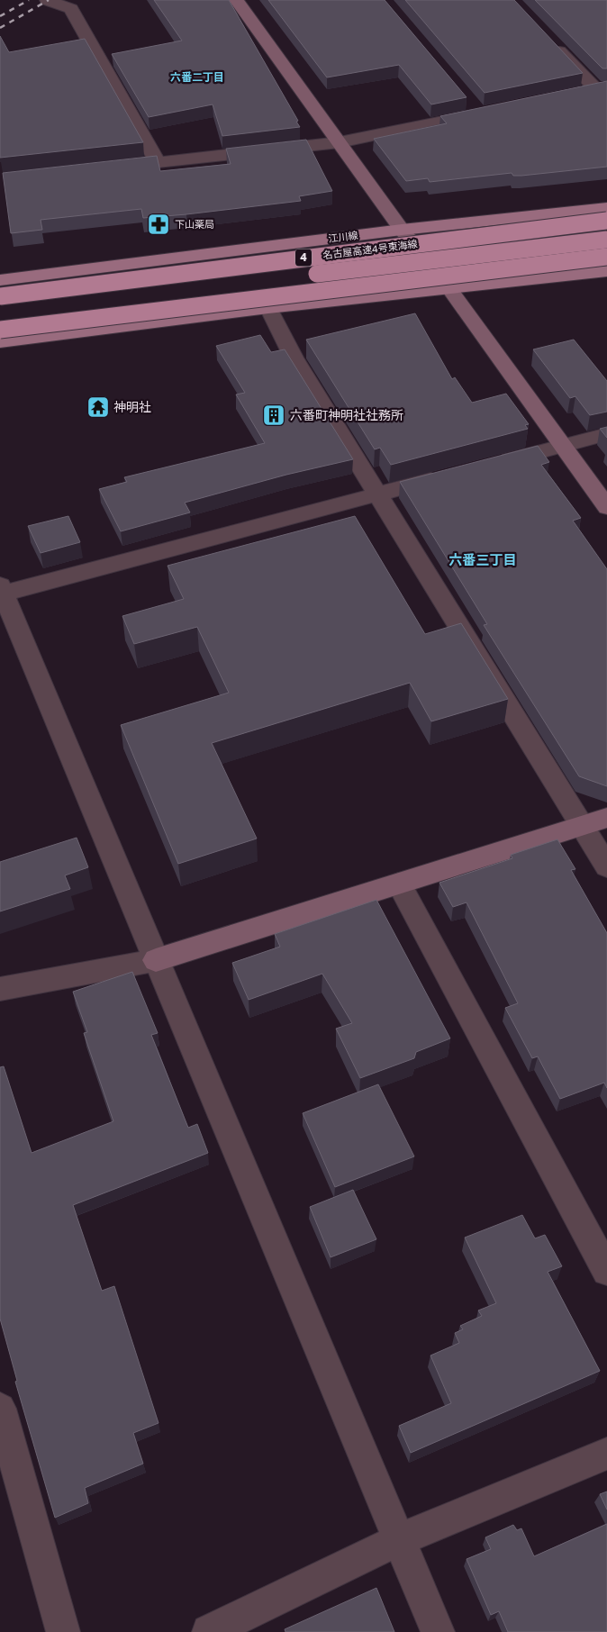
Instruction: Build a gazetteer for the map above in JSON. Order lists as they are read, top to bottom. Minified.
{"streets":{"highway":["名古屋高速4号東海線","4"],"main road":["江川線"]},"districts":["六番二丁目","六番三丁目"],"places":{"pharmacy":["下山薬局"],"temple":["神明社"],"building":["六番町神明社社務所"]}}
